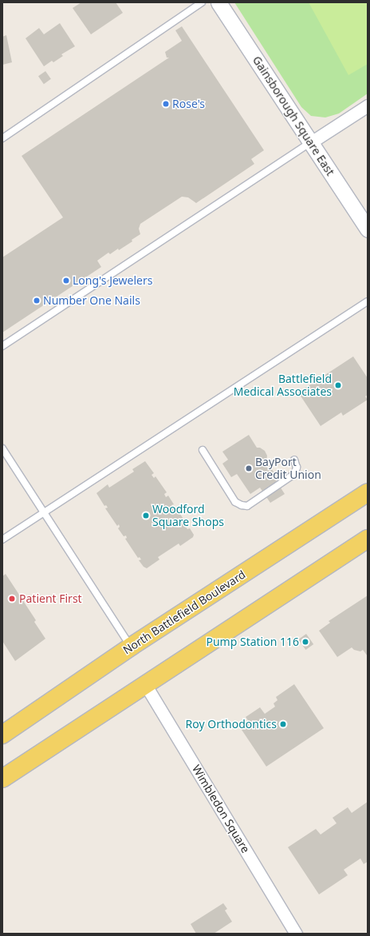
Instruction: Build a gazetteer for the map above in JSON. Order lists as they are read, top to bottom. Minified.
{"streets":{"main road":["North Battlefield Boulevard"],"street":["Gainsborough Square East","Wimbledon Square"]},"places":["Rose's","Long's Jewelers","Number One Nails","Battlefield Medical Associates","BayPort Credit Union","Woodford Square Shops","Patient First","Pump Station 116","Roy Orthodontics"]}
